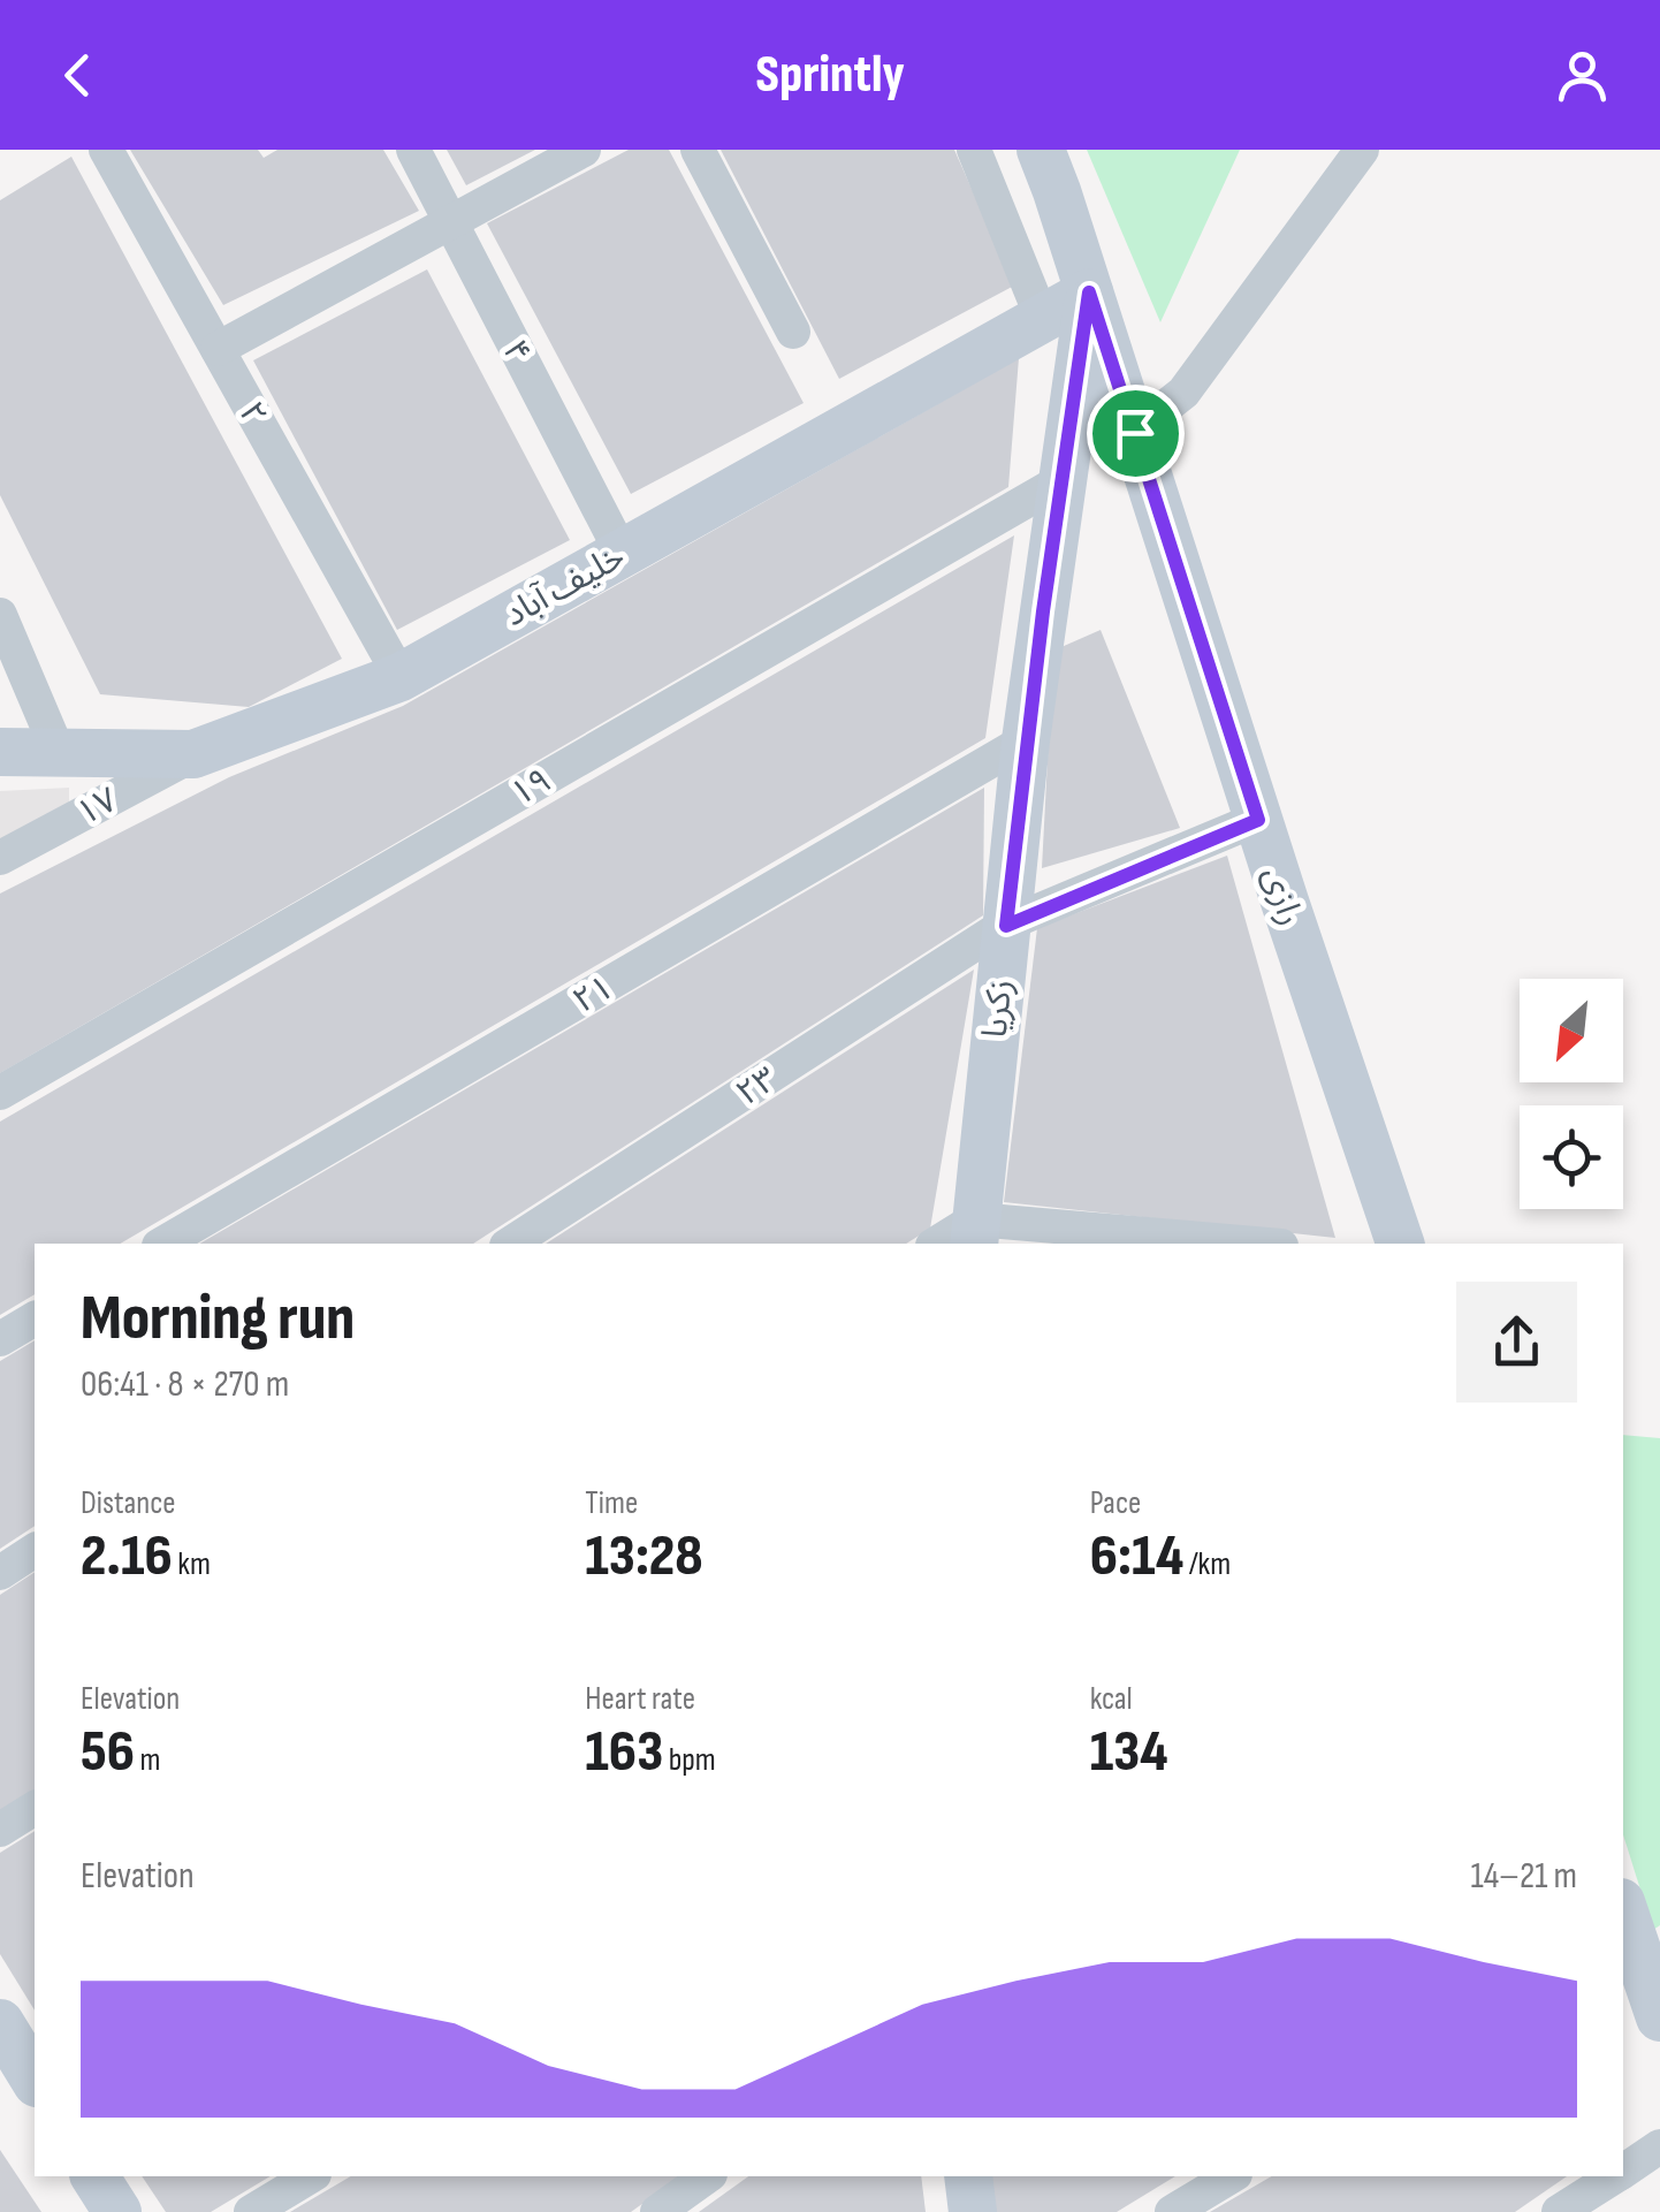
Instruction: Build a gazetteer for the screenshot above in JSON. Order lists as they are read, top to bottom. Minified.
{"streets":{"street":["۴","۲","خلیف آباد","۱۹","۱۷","رازی","۲۱","زکریا","۲۳"]},"crossings":[["۴","خلیف آباد"],["۲","خلیف آباد"],["خلیف آباد","۱۷"],["خلیف آباد","رازی"],["خلیف آباد","زکریا"],["۱۹","زکریا"],["رازی","زکریا"],["رازی","۲۳"],["۲۱","زکریا"],["زکریا","۲۳"]],"north":"bottom left","page":{"header":"Sprintly","heading":["Morning run","06:41 · 8 × 270 m"],"stats":[["Distance","2.16 km"],["Time","13:28"],["Pace","6:14 /km"],["Elevation","56 m"],["Heart rate","163 bpm"],["kcal","134"]],"chart":["Elevation","14–21 m"]}}
